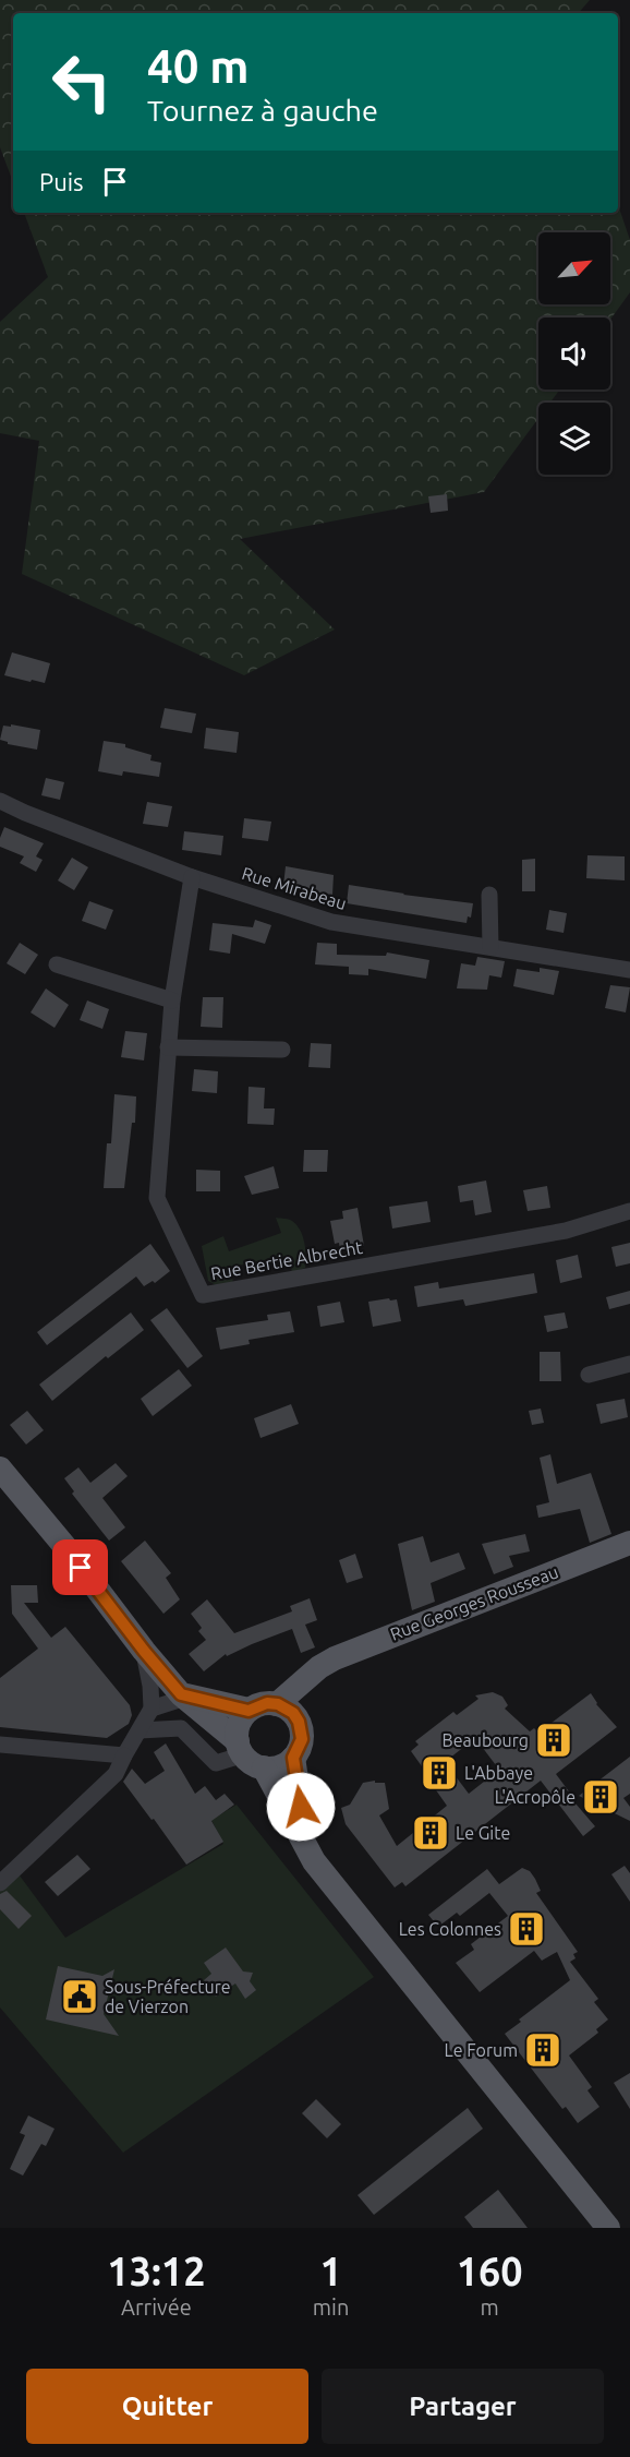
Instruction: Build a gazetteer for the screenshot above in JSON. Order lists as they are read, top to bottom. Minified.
{"streets":{"main road":["Rue Georges Rousseau"],"street":["Rue Mirabeau","Rue Bertie Albrecht"]},"crossings":[["Rue Mirabeau","Rue Bertie Albrecht"]],"places":{"building":["Beaubourg","L'Abbaye","L'Acropôle","Le Gite","Les Colonnes","Le Forum"],"public building":["Sous-Préfecture de Vierzon"]},"north":"top right","page":{"turn":["40 m","Tournez à gauche"],"then":"Puis","eta":["13:12","Arrivée","1","min","160","m"],"buttons":["Quitter","Partager"]}}
